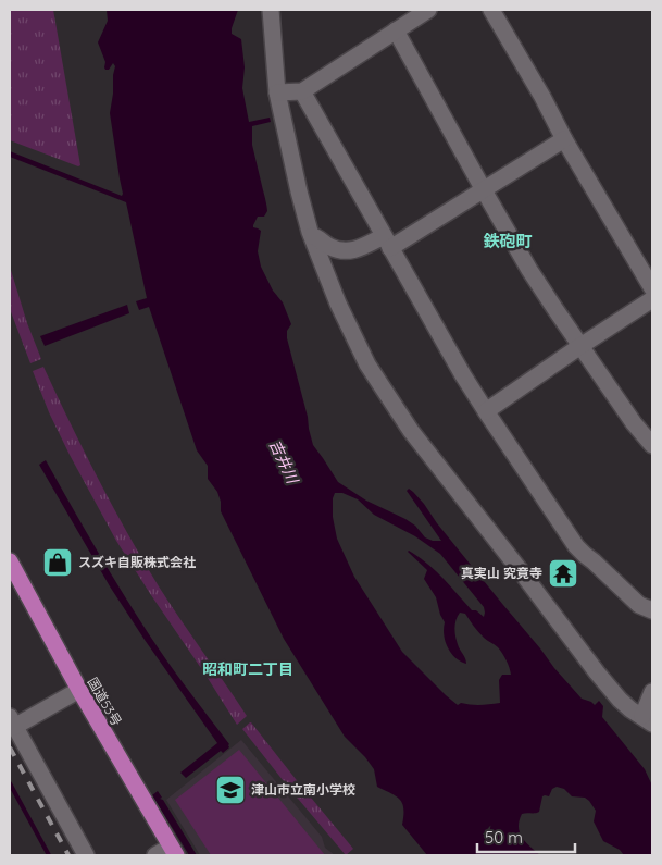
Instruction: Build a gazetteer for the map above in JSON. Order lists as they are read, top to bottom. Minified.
{"streets":{"highway":["国道53号"]},"districts":["鉄砲町","昭和町二丁目"],"water":["吉井川"],"places":{"shop":["スズキ自販株式会社"],"temple":["真実山 究竟寺"],"school or university":["津山市立南小学校"]},"scale_bar":"50 m"}
